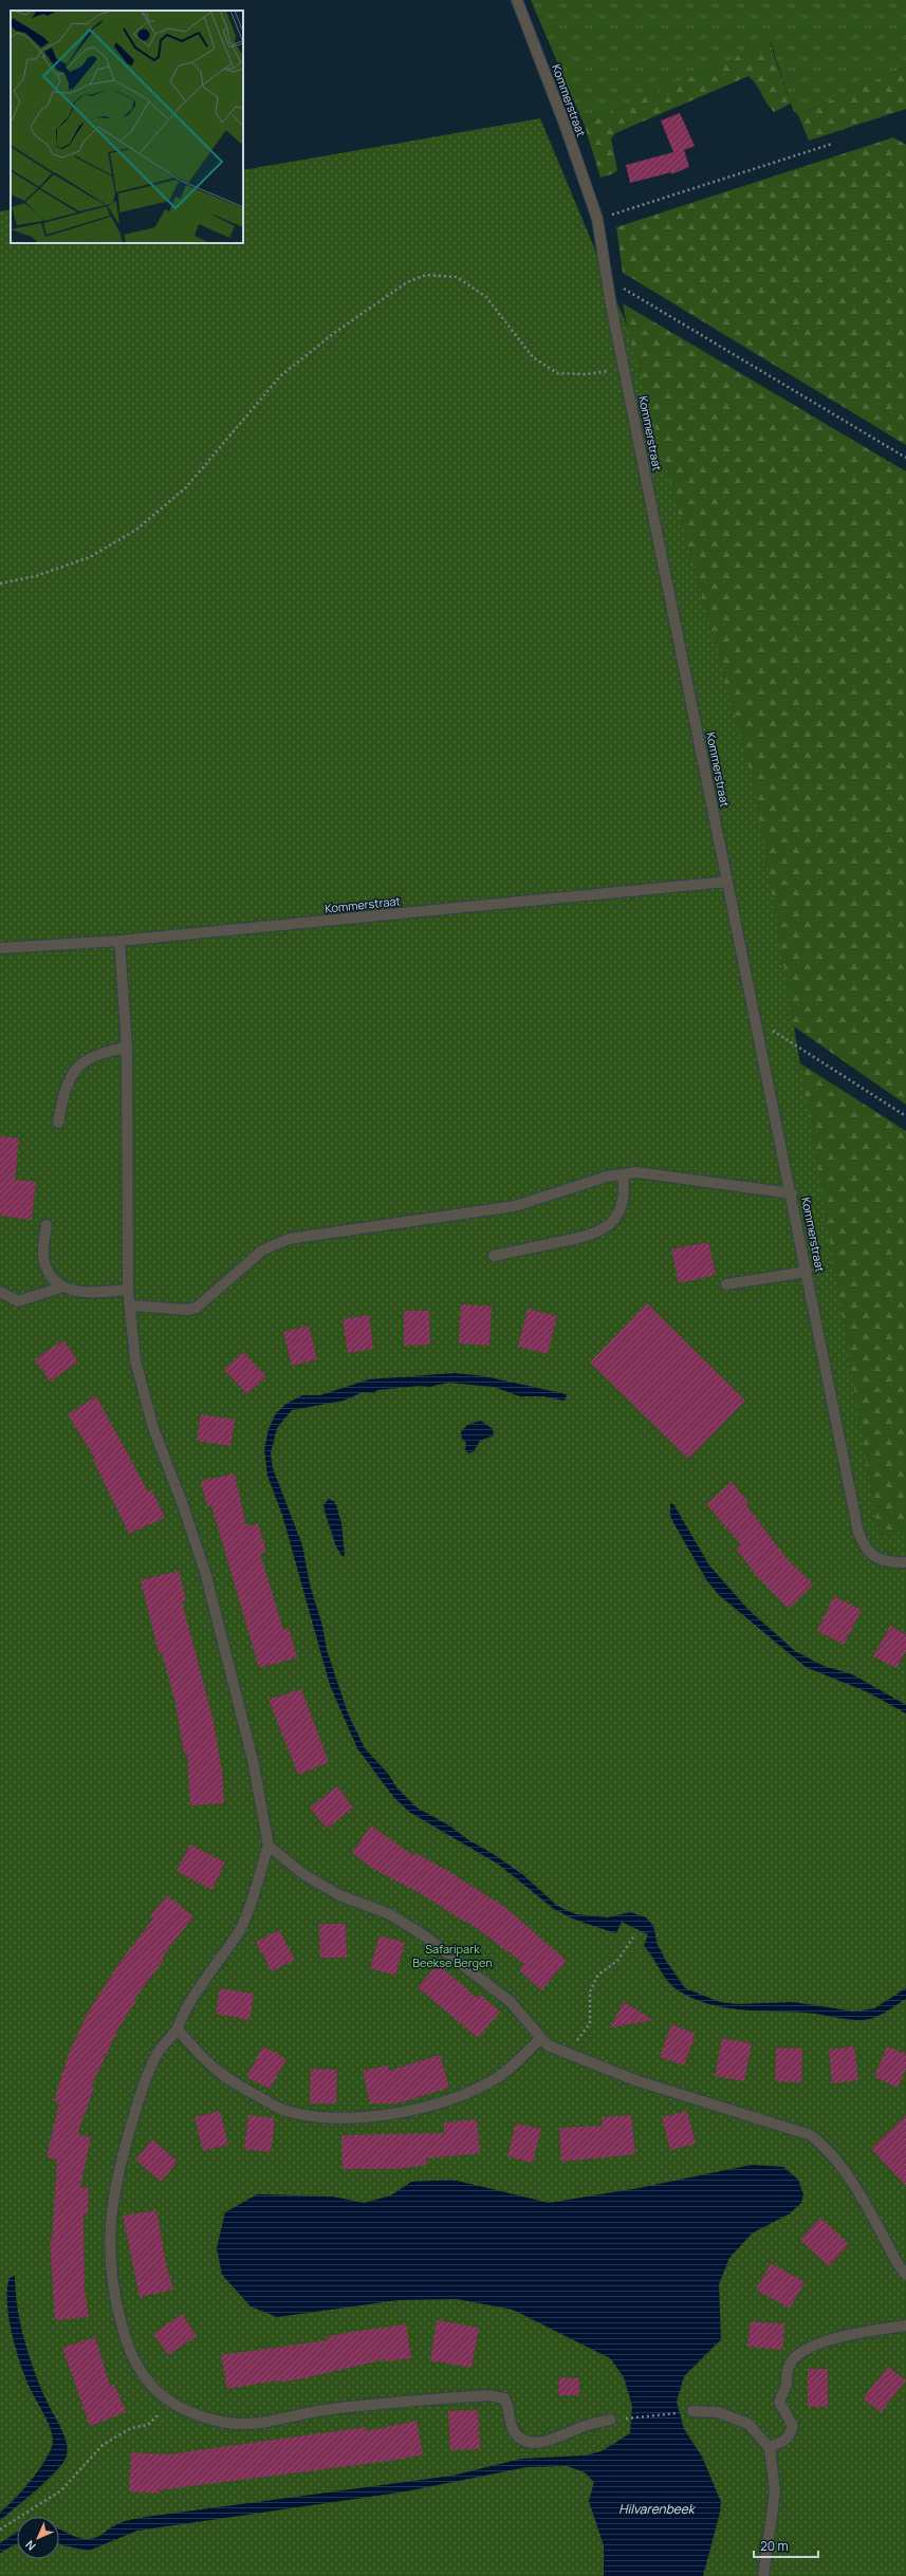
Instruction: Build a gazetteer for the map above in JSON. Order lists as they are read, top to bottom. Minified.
{"streets":{"street":["Kommerstraat"]},"water":["Hilvarenbeek"],"parks":["Safaripark Beekse Bergen"],"scale_bar":"20 m","north":"bottom left"}
